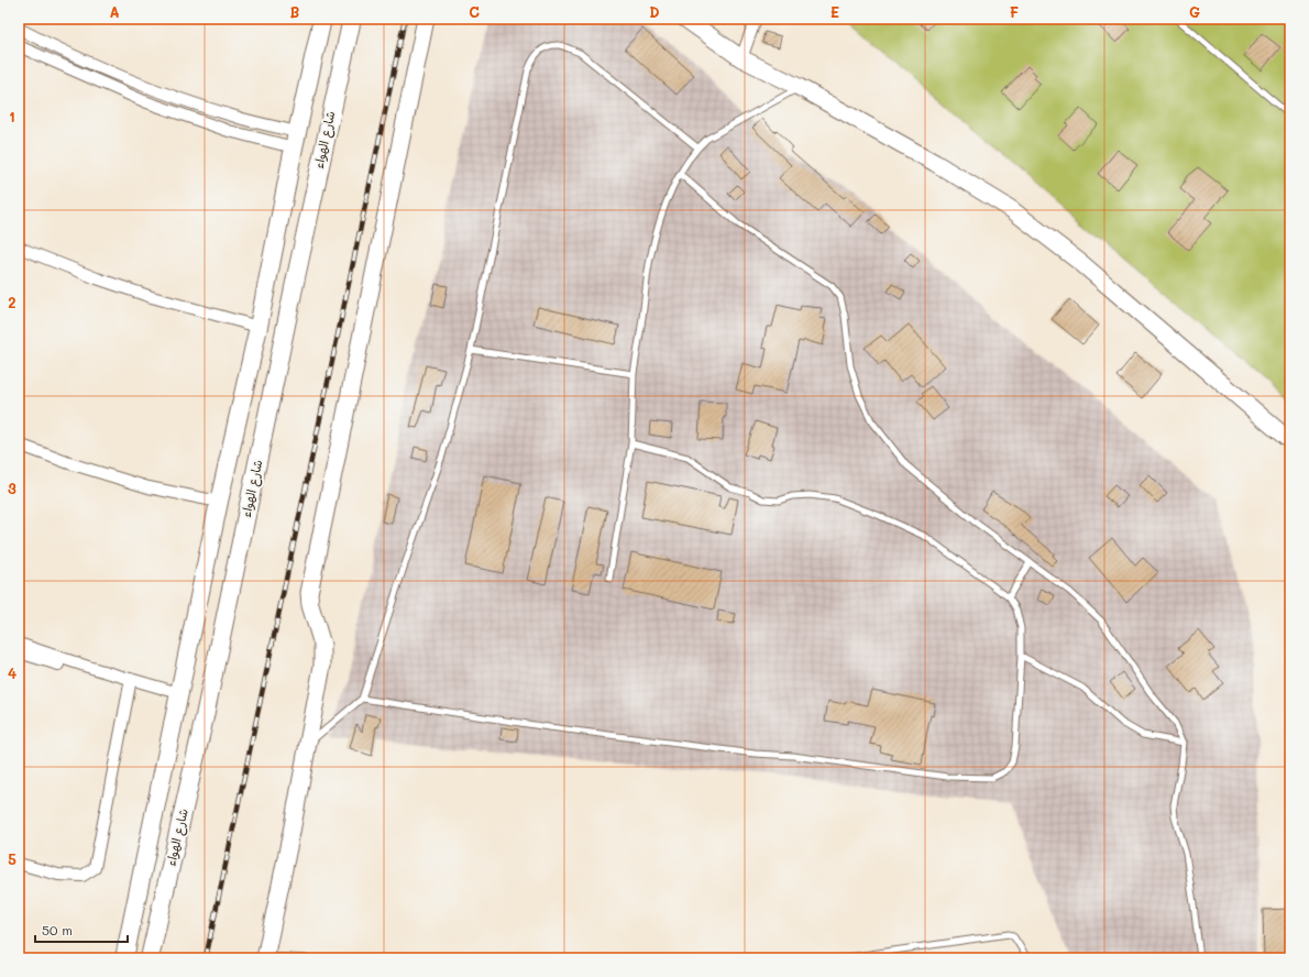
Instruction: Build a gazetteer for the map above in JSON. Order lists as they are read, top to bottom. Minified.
{"streets":{"main road":["شارع الهواء"]},"scale_bar":"50 m","grid":{"columns":["A","B","C","D","E","F","G"],"rows":["1","2","3","4","5"]}}
